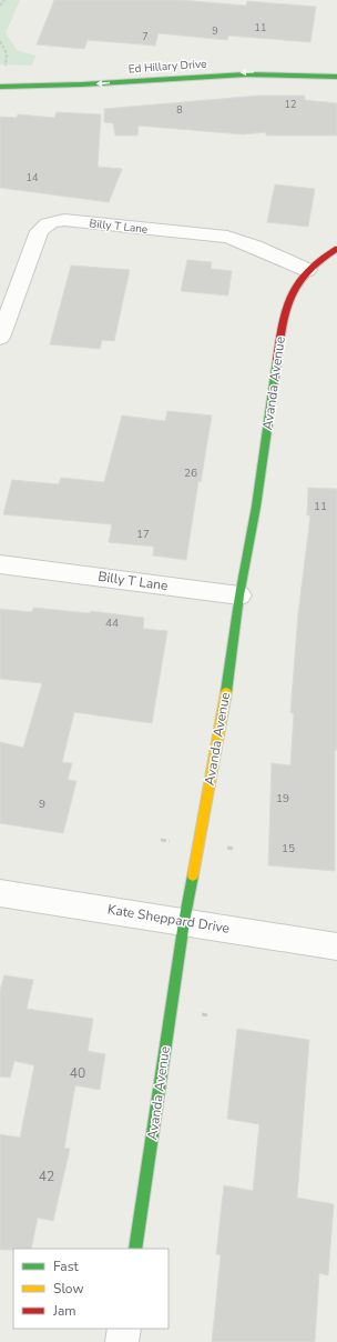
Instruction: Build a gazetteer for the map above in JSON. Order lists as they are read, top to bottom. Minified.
{"streets":{"street":["Ed Hillary Drive","Billy T Lane","Avanda Avenue","Kate Sheppard Drive"]},"crossings":[["Billy T Lane","Avanda Avenue"],["Avanda Avenue","Kate Sheppard Drive"]],"one_way":["Ed Hillary Drive"],"house_numbers":["11","9","7","12","8","14","26","11","17","44","19","9","15","40","42"],"legend":["Fast","Slow","Jam"]}
